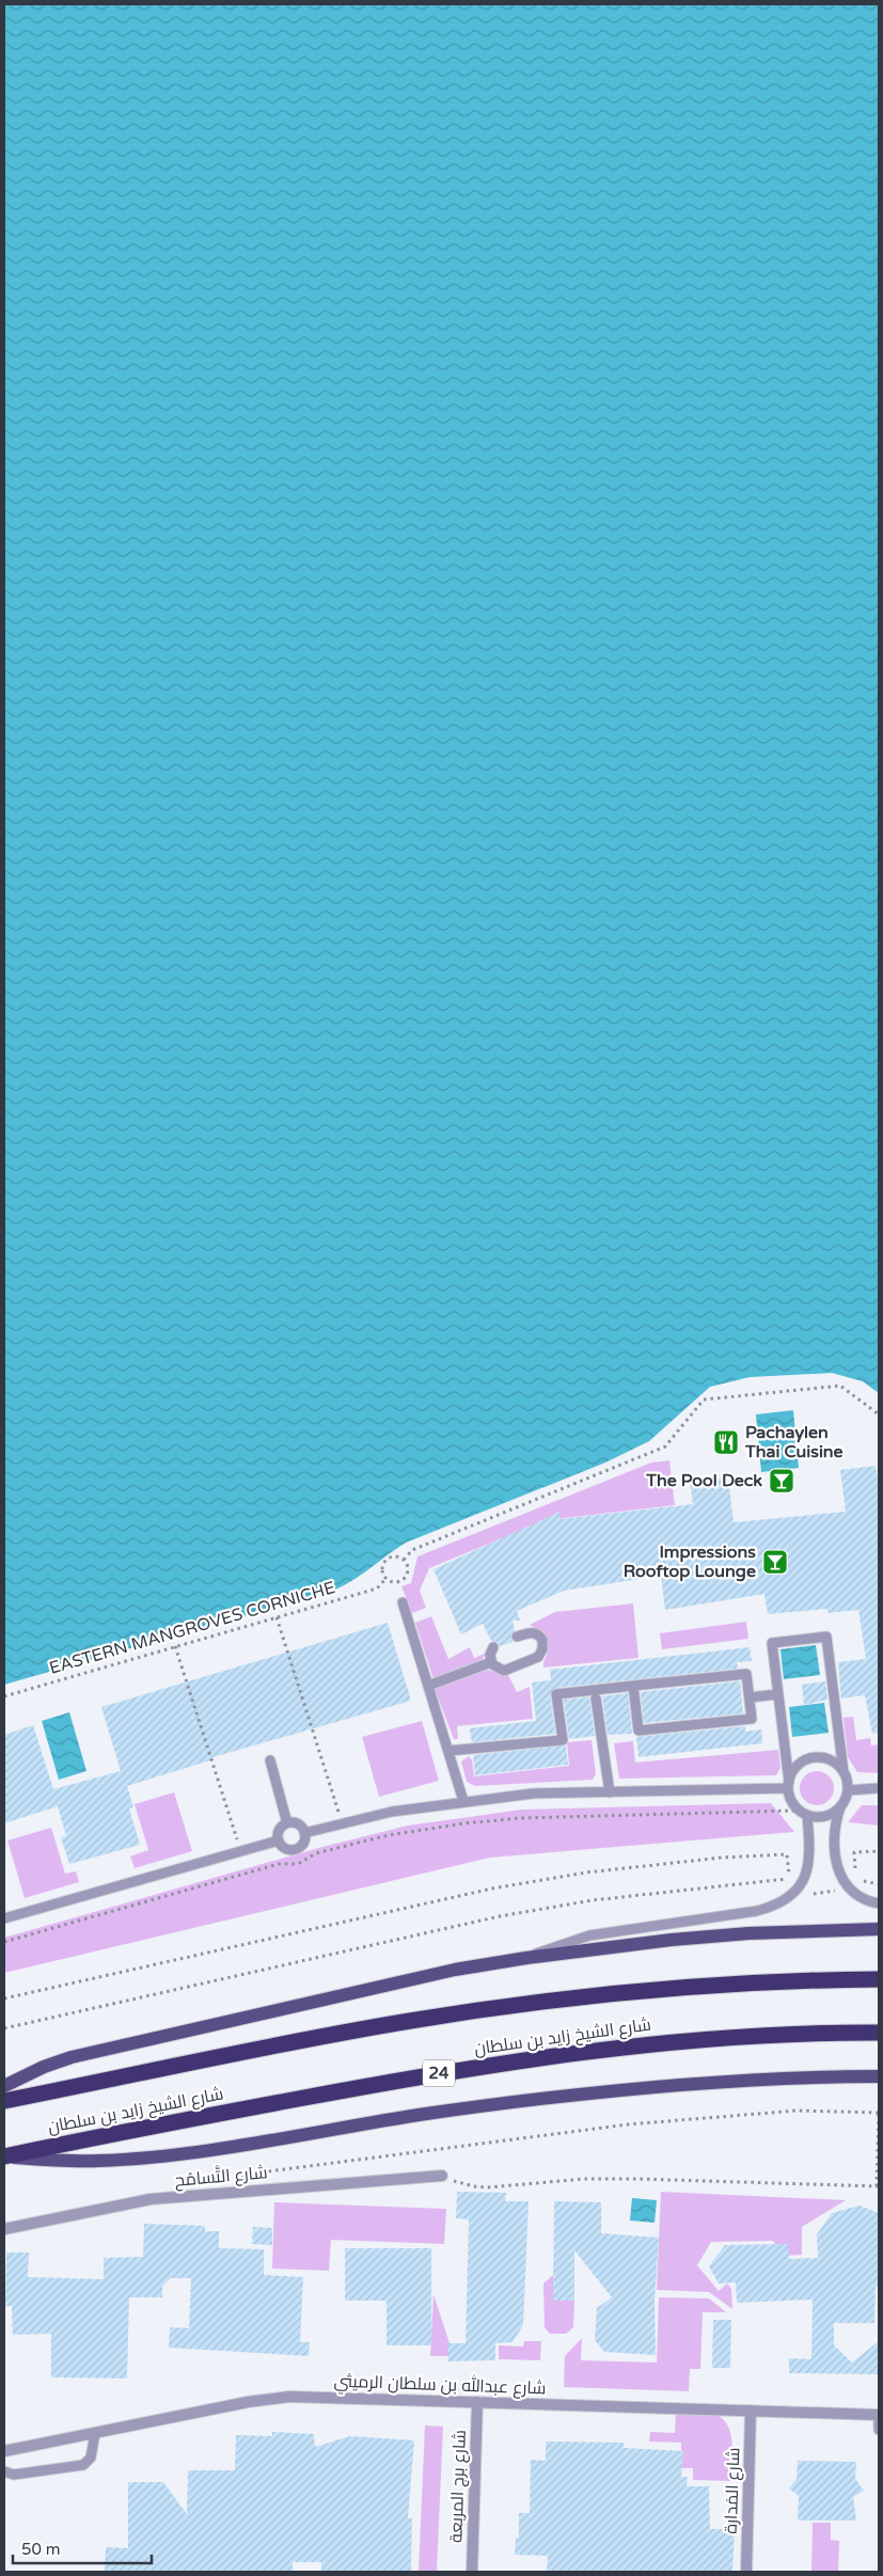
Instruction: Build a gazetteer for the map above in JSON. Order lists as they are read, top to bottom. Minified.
{"streets":{"highway":["شارع الشيخ زايد بن سلطان","24"],"street":["شارع التَّسامُح","شارع عبدالله بن سلطان الرميثي","شارع برج المربعة","شارع المَدارة"],"path":["EASTERN MANGROVES CORNICHE"]},"crossings":[["شارع عبدالله بن سلطان الرميثي","شارع برج المربعة"],["شارع عبدالله بن سلطان الرميثي","شارع المَدارة"]],"places":{"restaurant":["Pachaylen Thai Cuisine"],"bar":["The Pool Deck","Impressions Rooftop Lounge"]},"scale_bar":"50 m"}
